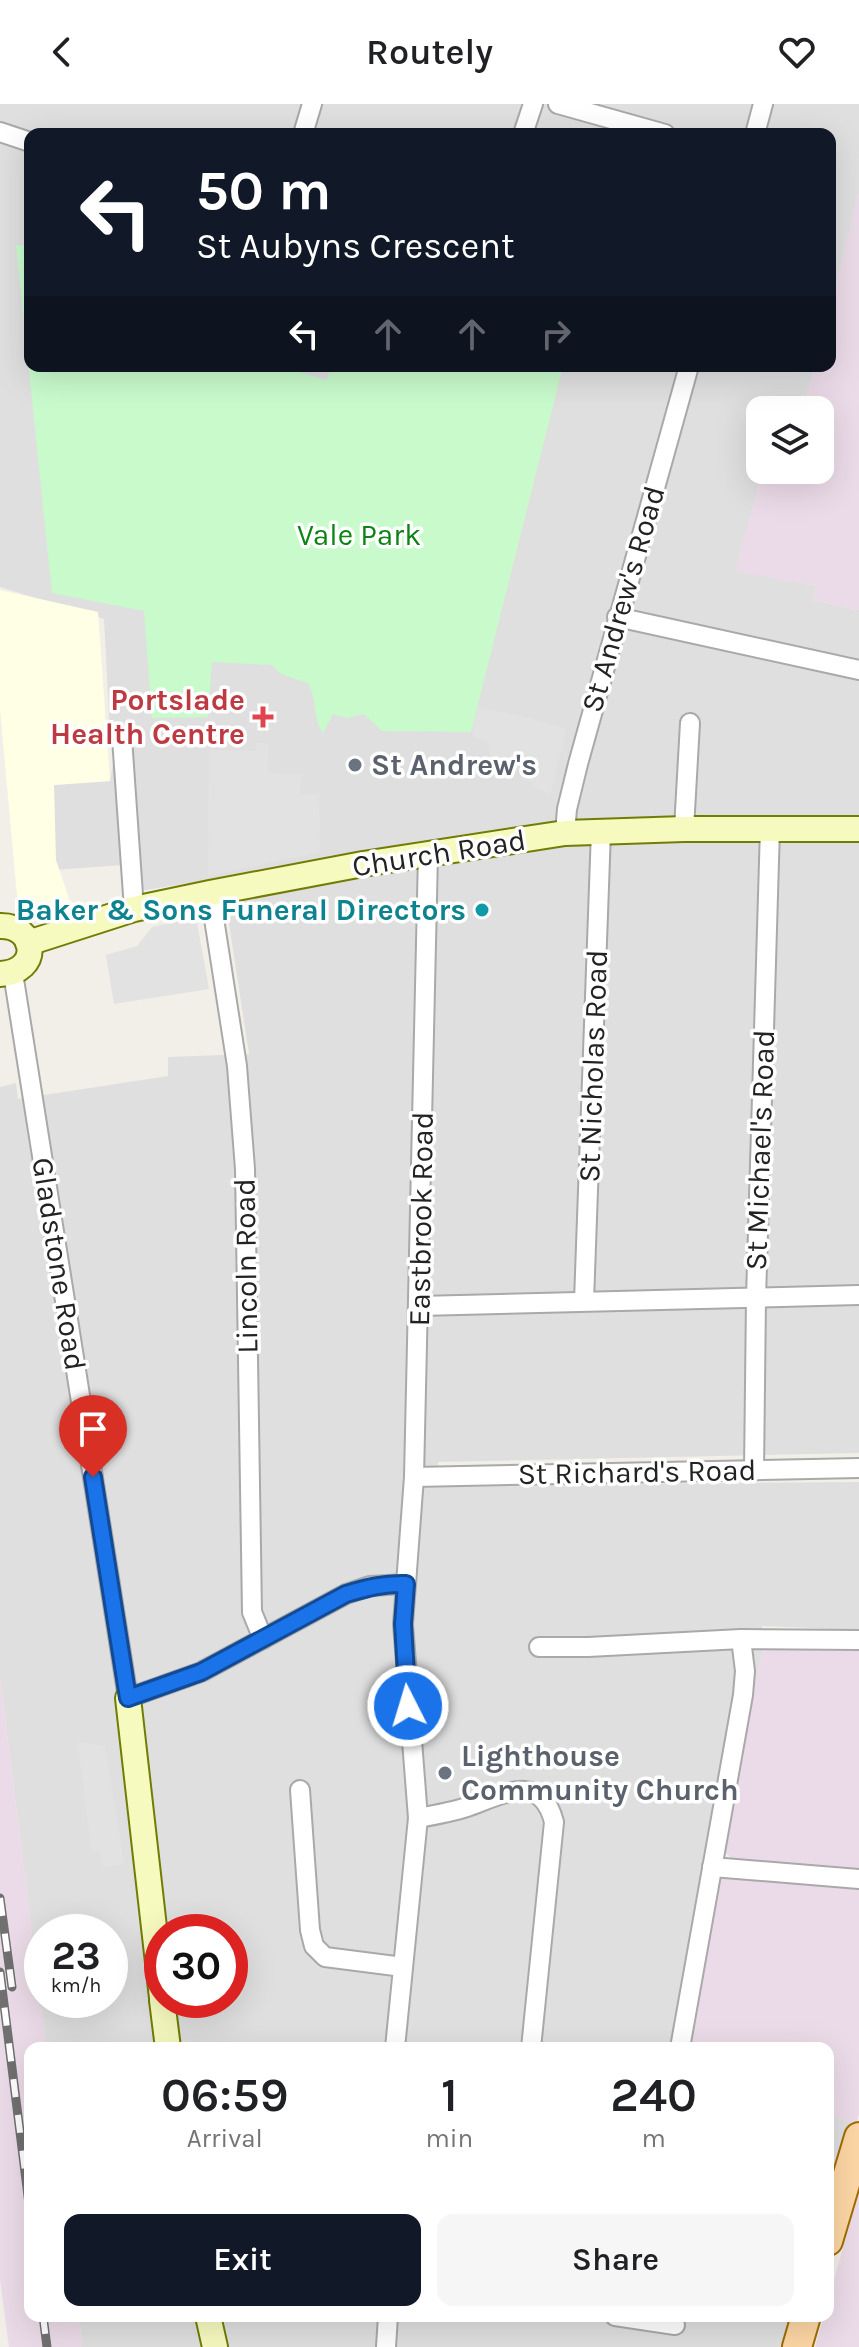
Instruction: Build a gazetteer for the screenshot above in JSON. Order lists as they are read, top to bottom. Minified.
{"streets":{"main road":["Church Road"],"street":["St Andrew's Road","St Nicholas Road","St Michael's Road","Eastbrook Road","Gladstone Road","Lincoln Road","St Richard's Road"]},"crossings":[["St Andrew's Road","Church Road"],["Church Road","St Nicholas Road"],["Church Road","St Michael's Road"],["Church Road","Eastbrook Road"],["Church Road","Lincoln Road"],["St Michael's Road","St Richard's Road"],["Eastbrook Road","St Richard's Road"]],"parks":["Vale Park"],"places":{"health":["Portslade Health Centre"],"other":["St Andrew's","Baker & Sons Funeral Directors","Lighthouse Community Church"]},"page":{"header":"Routely","turn":["50 m","St Aubyns Crescent"],"speed":"23 km/h","limit":"30","eta":["06:59","Arrival","1","min","240","m"],"buttons":["Exit","Share"]}}
